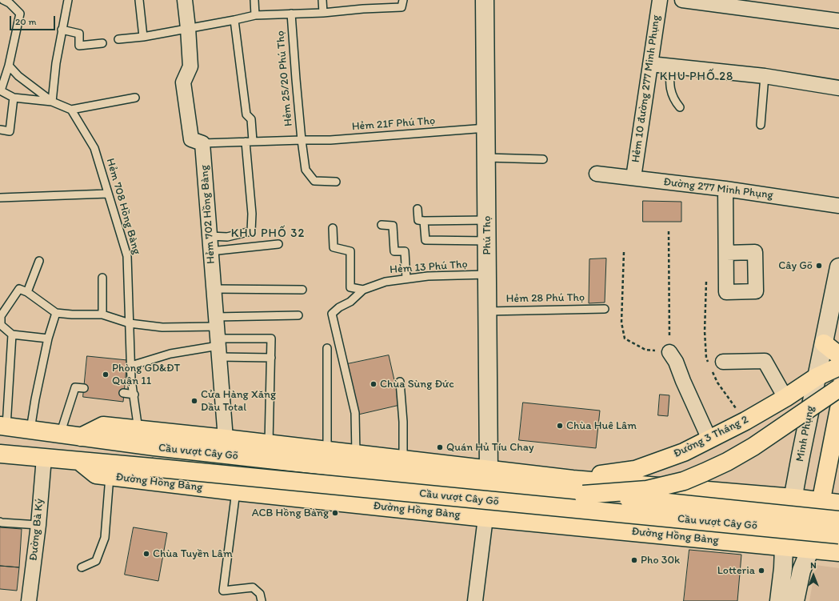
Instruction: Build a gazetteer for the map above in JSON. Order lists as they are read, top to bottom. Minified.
{"streets":{"main road":["Phú Thọ","Minh Phụng","Đường 3 Tháng 2","Cầu vượt Cây Gõ","Đường Hồng Bàng"],"street":["Hẻm 10 đường 277 Minh Phụng","Đường 277 Minh Phụng","Hẻm 702 Hồng Bàng","Đường Bà Ký"],"lane":["Hẻm 25/20 Phú Thọ","Hẻm 21F Phú Thọ","Hẻm 708 Hồng Bàng","Hẻm 13 Phú Thọ","Hẻm 28 Phú Thọ"]},"crossings":[["Hẻm 25/20 Phú Thọ","Hẻm 21F Phú Thọ"],["Hẻm 10 đường 277 Minh Phụng","Đường 277 Minh Phụng"],["Hẻm 21F Phú Thọ","Hẻm 702 Hồng Bàng"],["Hẻm 21F Phú Thọ","Phú Thọ"],["Phú Thọ","Hẻm 13 Phú Thọ"],["Phú Thọ","Hẻm 28 Phú Thọ"],["Minh Phụng","Đường 3 Tháng 2"],["Minh Phụng","Đường Hồng Bàng"],["Cầu vượt Cây Gõ","Đường Hồng Bàng"]],"districts":["KHU PHỐ 28","KHU PHỐ 32"],"places":["Cây Gõ","Phòng GD&ĐT Quận 11","Chùa Sùng Đức","Cửa Hàng Xăng Dầu Total","Chùa Huê Lâm","Quán Hủ Tíu Chay","ACB Hồng Bàng","Chùa Tuyền Lâm","Pho 30k","Lotteria"],"scale_bar":"20 m","north":"top"}
